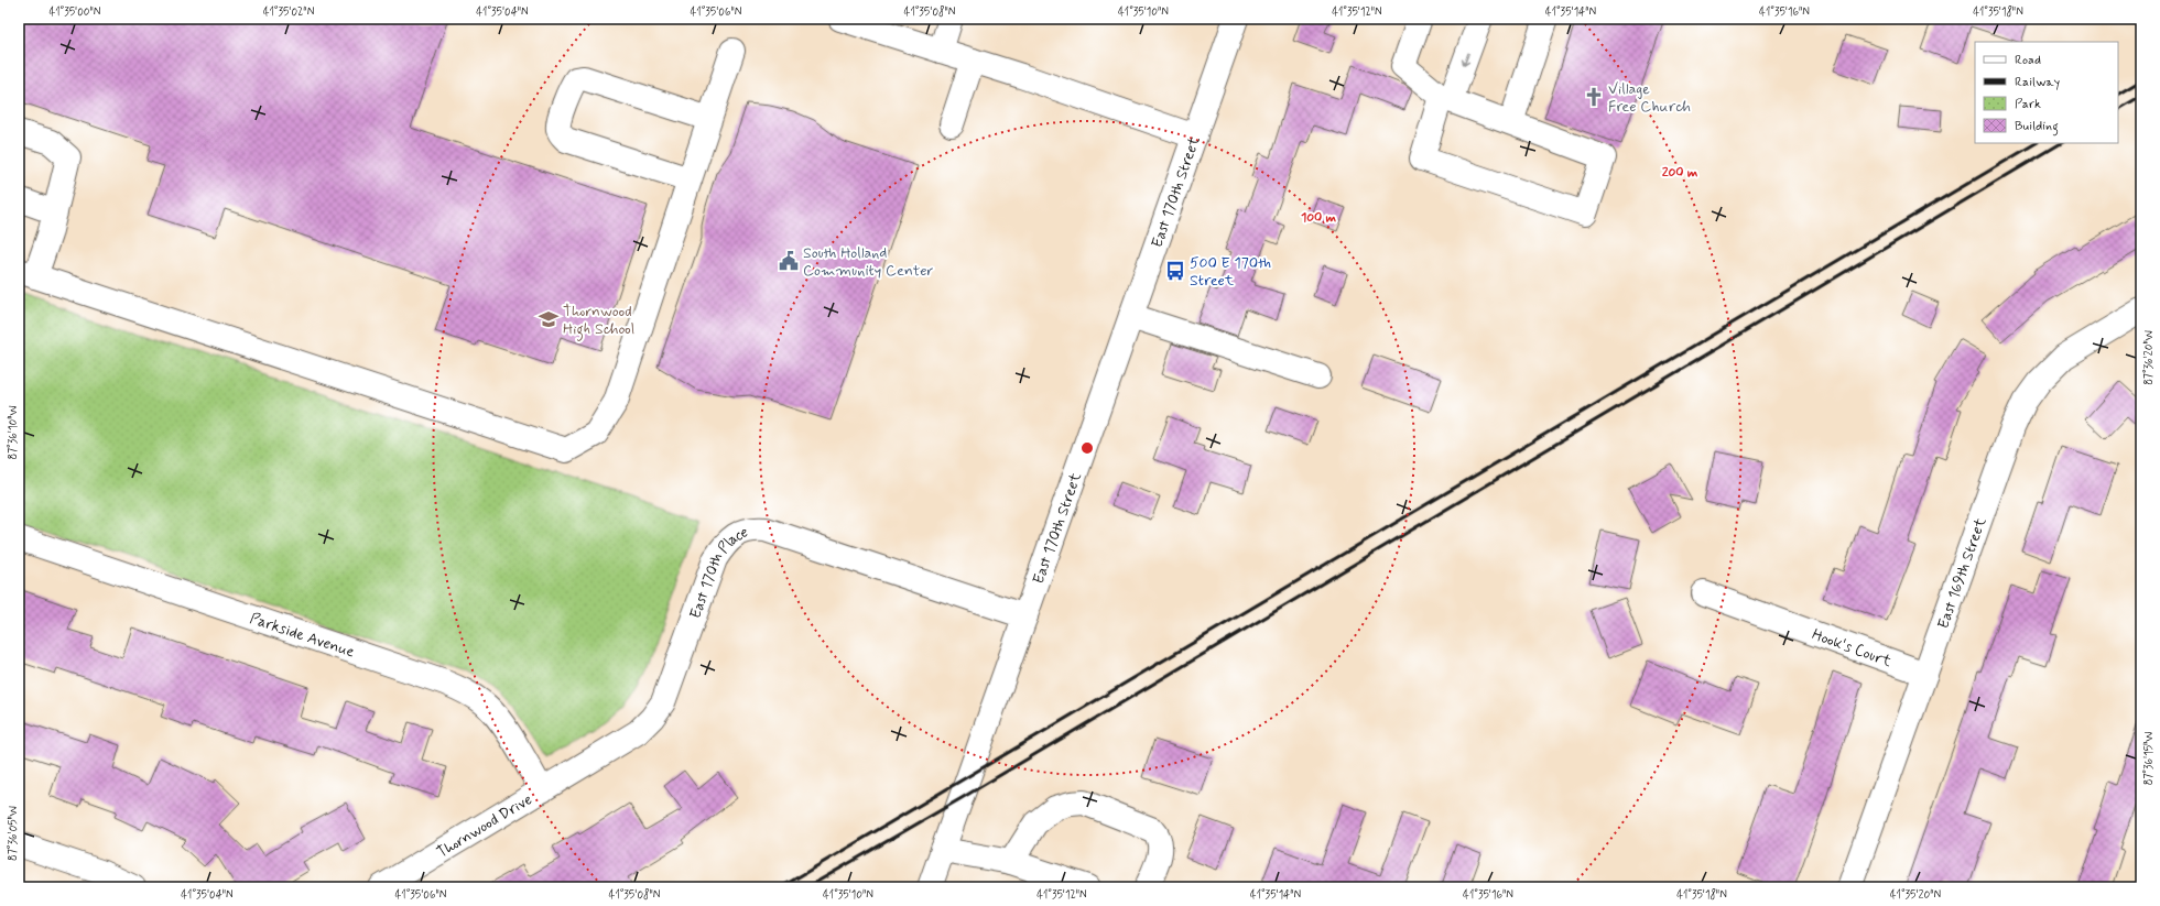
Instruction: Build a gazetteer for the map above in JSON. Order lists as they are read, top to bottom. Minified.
{"streets":{"street":["East 170th Street","East 169th Street","East 170th Place","Parkside Avenue","Hook's Court","Thornwood Drive"]},"crossings":[["East 170th Street","East 170th Place"],["East 169th Street","Hook's Court"],["East 170th Place","Parkside Avenue"],["East 170th Place","Thornwood Drive"],["Parkside Avenue","Thornwood Drive"]],"places":{"church":["Village Free Church"],"public building":["South Holland Community Center"],"bus stop":["500 E 170th Street"],"school or university":["Thornwood High School"]},"legend":["Road","Railway","Park","Building"],"coordinates":["41°35'00\"N","41°35'02\"N","41°35'04\"N","41°35'06\"N","41°35'08\"N","41°35'10\"N","41°35'12\"N","41°35'14\"N","41°35'16\"N","41°35'18\"N","87°36'20\"W","87°36'10\"W","87°36'15\"W","87°36'05\"W","41°35'20\"N"],"rings":["200 m","100 m"]}
